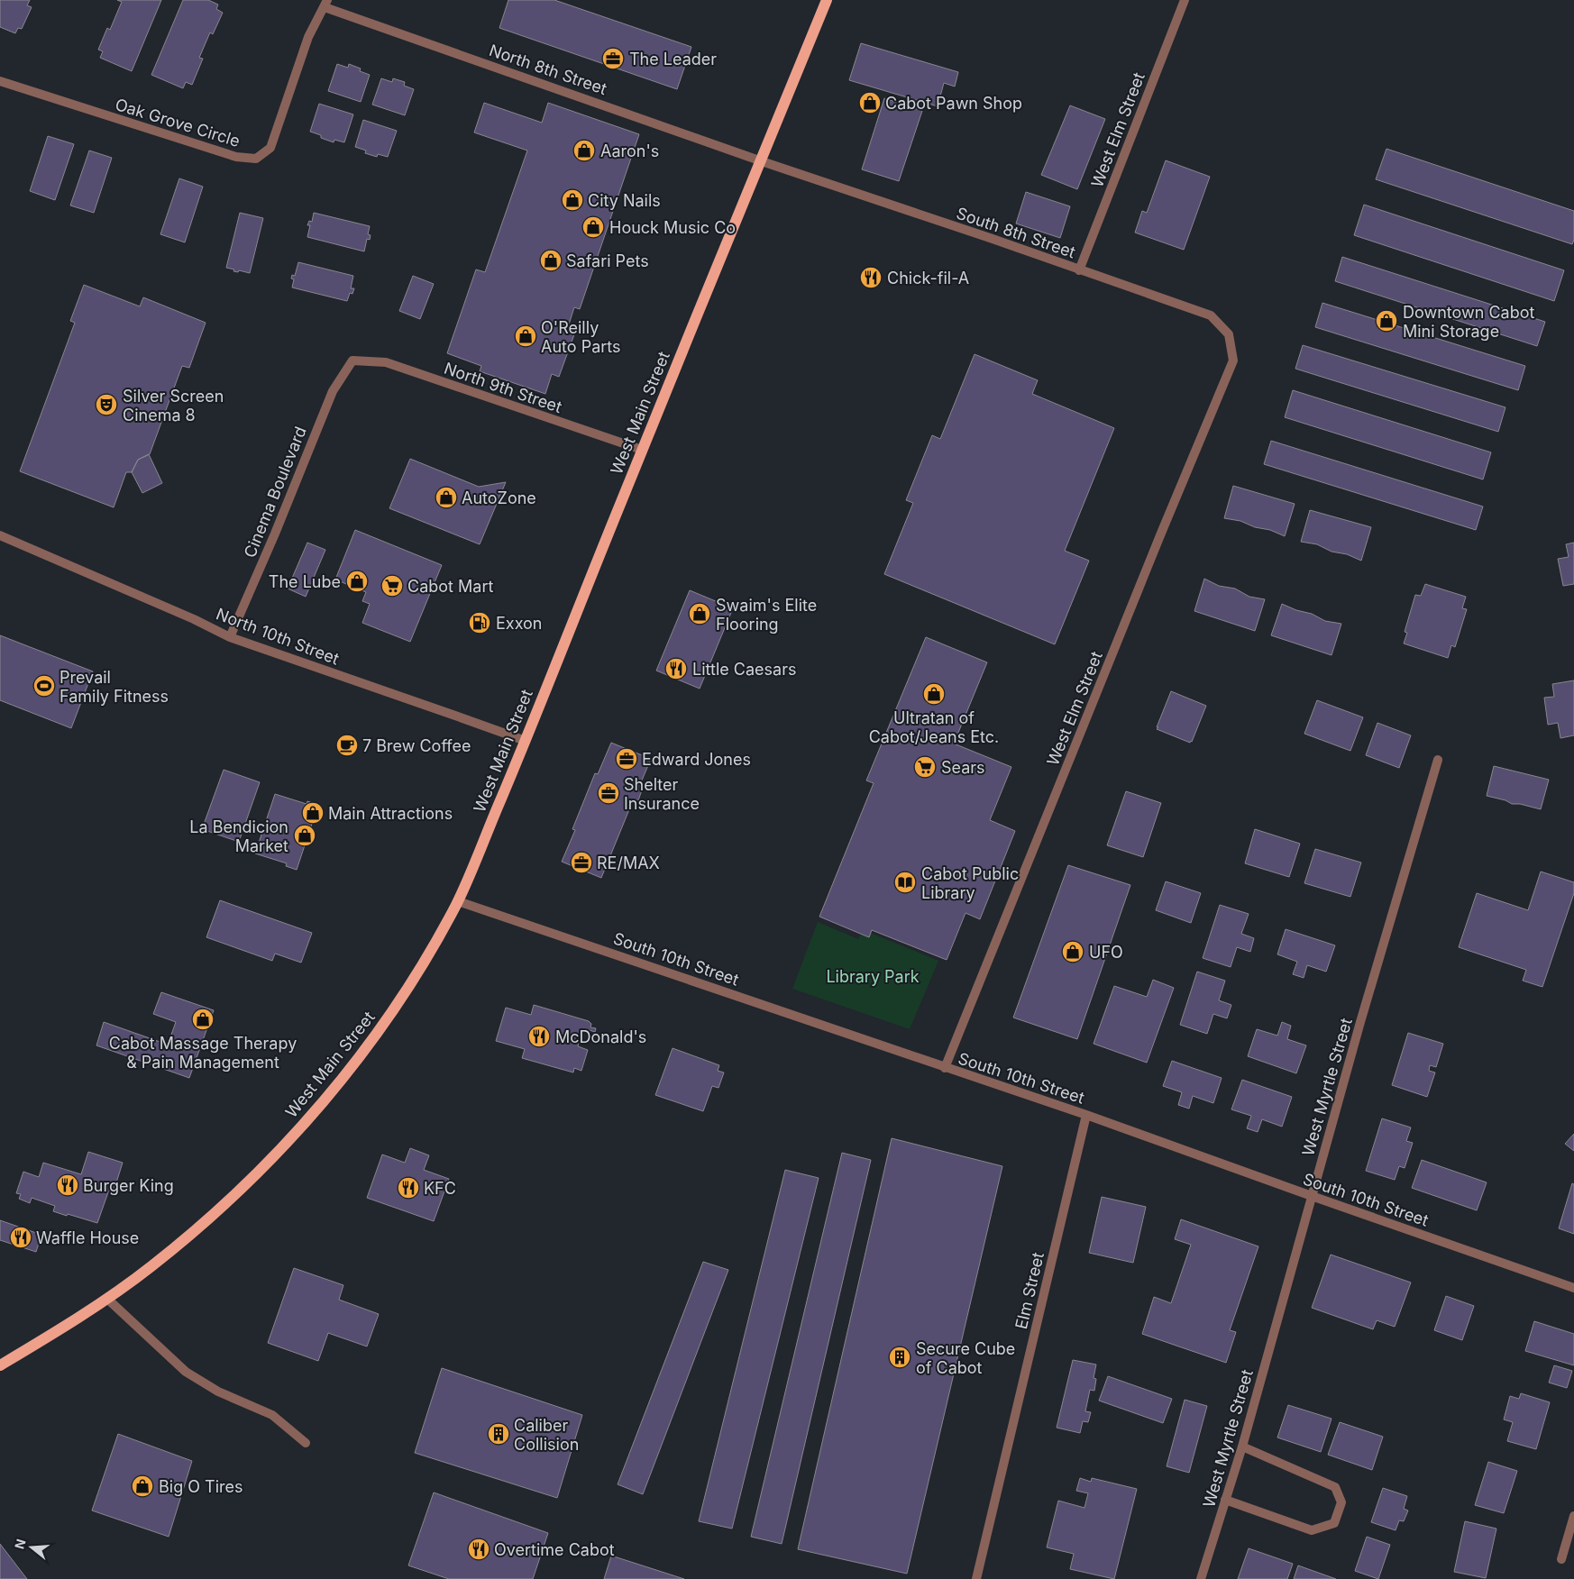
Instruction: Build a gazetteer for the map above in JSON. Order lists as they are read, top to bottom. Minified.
{"streets":{"main road":["West Main Street"],"street":["North 8th Street","Oak Grove Circle","West Elm Street","South 8th Street","North 9th Street","Cinema Boulevard","North 10th Street","South 10th Street","West Myrtle Street","Elm Street"]},"crossings":[["North 8th Street","Oak Grove Circle"],["North 8th Street","South 8th Street"],["North 8th Street","West Main Street"],["West Elm Street","South 8th Street"],["West Elm Street","South 10th Street"],["South 8th Street","West Main Street"],["North 9th Street","West Main Street"],["North 9th Street","Cinema Boulevard"],["West Main Street","North 10th Street"],["West Main Street","South 10th Street"],["Cinema Boulevard","North 10th Street"],["South 10th Street","West Myrtle Street"],["South 10th Street","Elm Street"]],"parks":["Library Park"],"places":{"office":["The Leader","Edward Jones","Shelter Insurance","RE/MAX"],"shop":["Cabot Pawn Shop","Aaron's","City Nails","Houck Music Co","Safari Pets","Downtown Cabot Mini Storage","O'Reilly Auto Parts","AutoZone","The Lube","Swaim's Elite Flooring","Ultratan of Cabot/Jeans Etc.","Main Attractions","La Bendicion Market","UFO","Cabot Massage Therapy & Pain Management","Big O Tires"],"restaurant":["Chick-fil-A","Little Caesars","McDonald's","Burger King","KFC","Waffle House","Overtime Cabot"],"theatre":["Silver Screen Cinema 8"],"supermarket":["Cabot Mart","Sears"],"fuel station":["Exxon"],"sports":["Prevail Family Fitness"],"cafe":["7 Brew Coffee"],"library":["Cabot Public Library"],"building":["Secure Cube of Cabot","Caliber Collision"]},"north":"left"}
